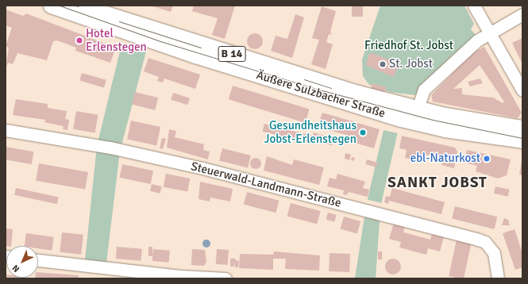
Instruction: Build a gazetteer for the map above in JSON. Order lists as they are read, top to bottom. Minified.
{"streets":{"main road":["B 14","Äußere Sulzbacher Straße"],"street":["Steuerwald-Landmann-Straße"]},"districts":["SANKT JOBST"],"parks":["Friedhof St. Jobst"],"places":["Hotel Erlenstegen","St. Jobst","Gesundheitshaus Jobst-Erlenstegen","ebl-Naturkost"],"north":"bottom left"}
